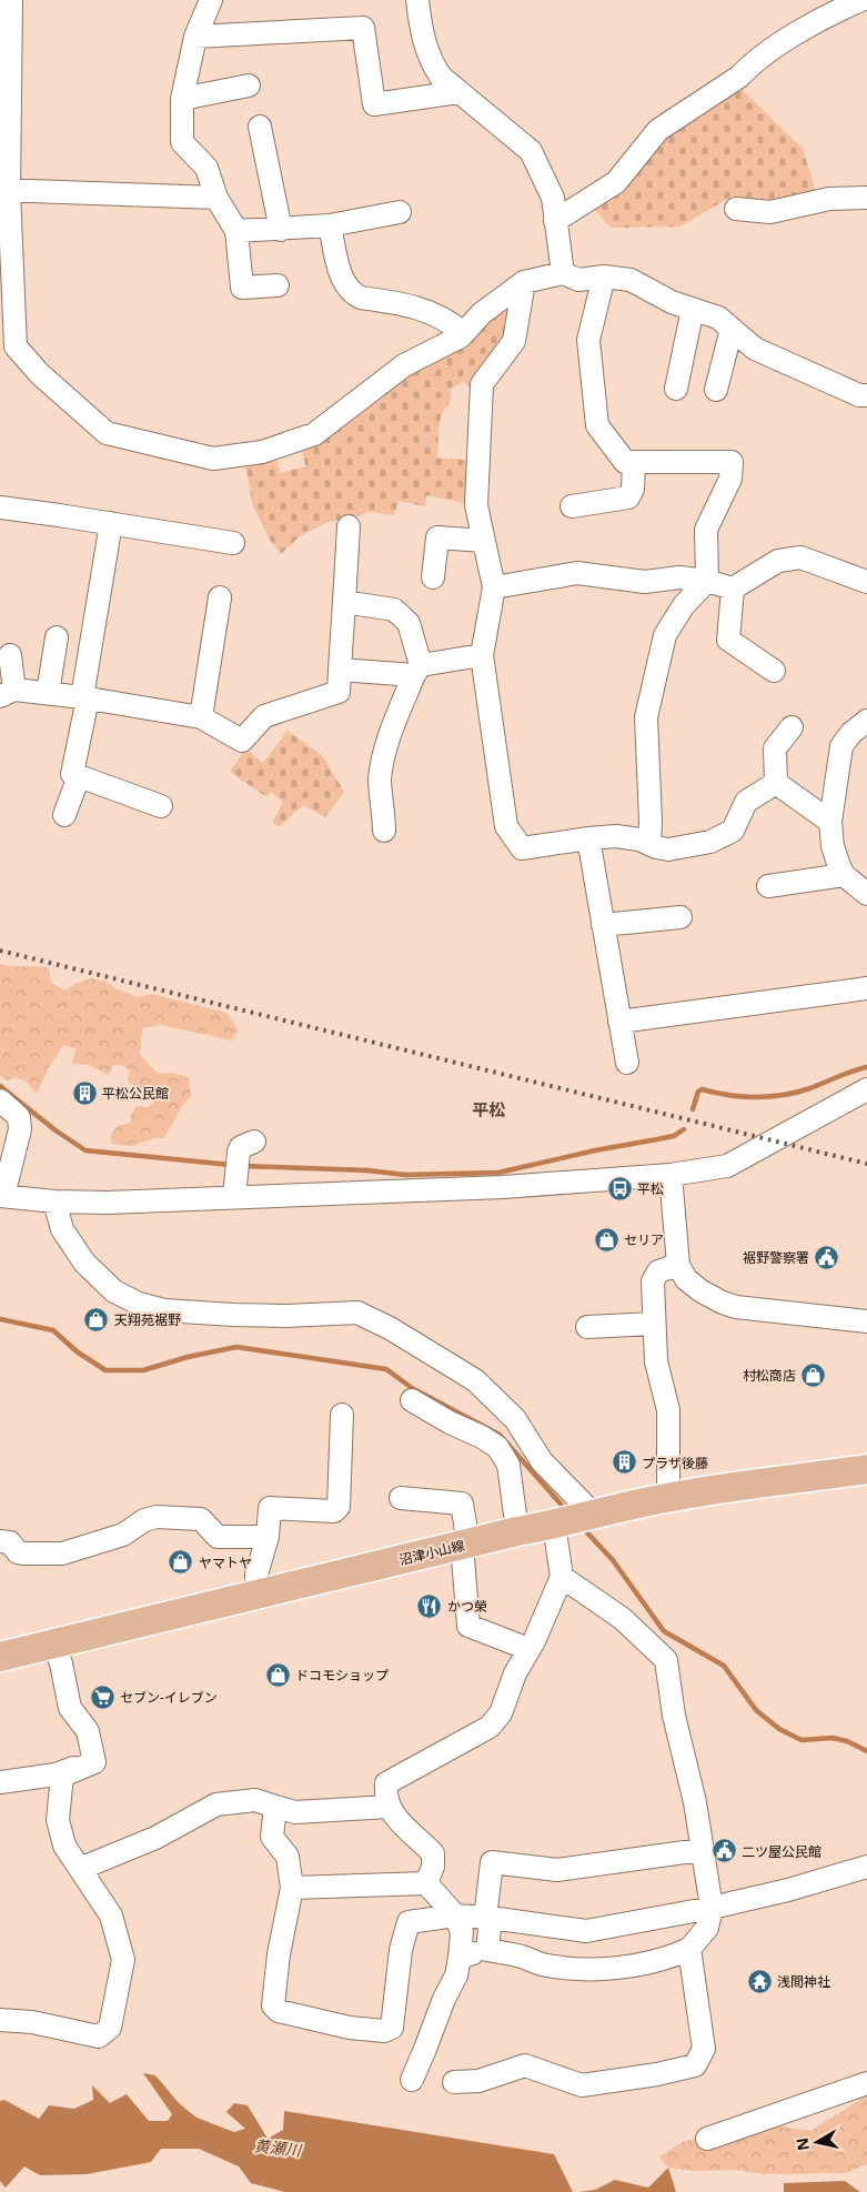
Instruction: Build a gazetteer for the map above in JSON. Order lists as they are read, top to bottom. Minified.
{"streets":{"main road":["沼津小山線"]},"districts":["平松"],"water":["黄瀬川"],"places":{"building":["平松公民館","プラザ後藤"],"bus stop":["平松"],"shop":["セリア","天翔苑裾野","村松商店","ヤマトヤ","ドコモショップ"],"public building":["裾野警察署","二ツ屋公民館"],"restaurant":["かつ榮"],"supermarket":["セブン-イレブン"],"temple":["浅間神社"]},"north":"left"}
